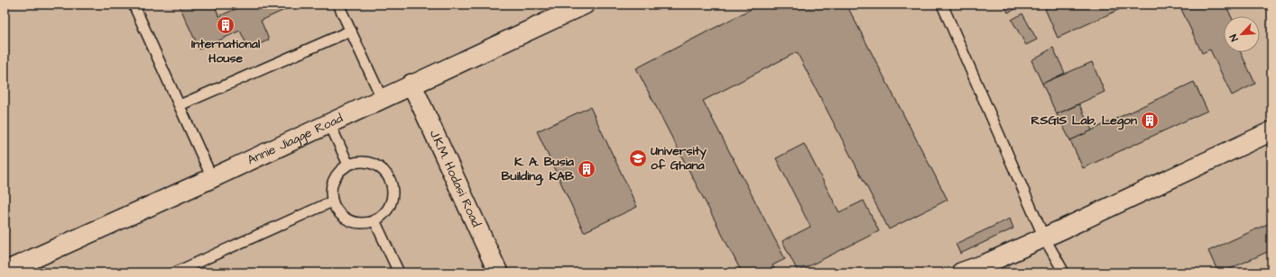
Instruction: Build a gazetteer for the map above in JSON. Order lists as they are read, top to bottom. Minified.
{"streets":{"street":["Annie Jiagge Road","J.K.M. Hodasi Road"]},"crossings":[["Annie Jiagge Road","J.K.M. Hodasi Road"]],"places":{"building":["International House","RSGIS Lab, Legon","K. A. Busia Building, KAB"],"school or university":["University of Ghana"]},"north":"bottom left"}
